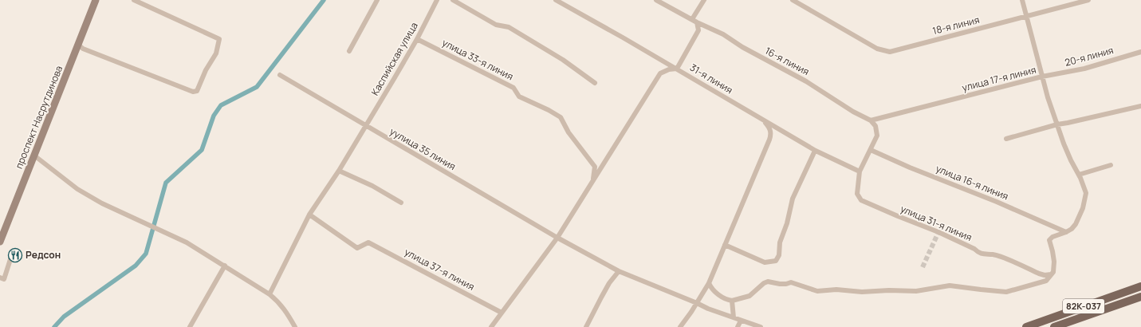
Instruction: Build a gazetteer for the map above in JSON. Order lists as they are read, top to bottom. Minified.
{"streets":{"main road":["проспект Насрутдинова","82К-037"],"street":["18-я линия","20-я линия","Каспийская улица","улица 33-я линия","16-я линия","31-я линия","улица 17-я линия","уулица 35 линия","улица 16-я линия","улица 31-я линия","улица 37-я линия"]},"crossings":[["20-я линия","улица 17-я линия"],["Каспийская улица","улица 33-я линия"],["Каспийская улица","уулица 35 линия"],["Каспийская улица","улица 37-я линия"],["16-я линия","улица 17-я линия"],["31-я линия","улица 31-я линия"],["улица 17-я линия","улица 16-я линия"]],"places":{"restaurant":["Редсон"]}}
